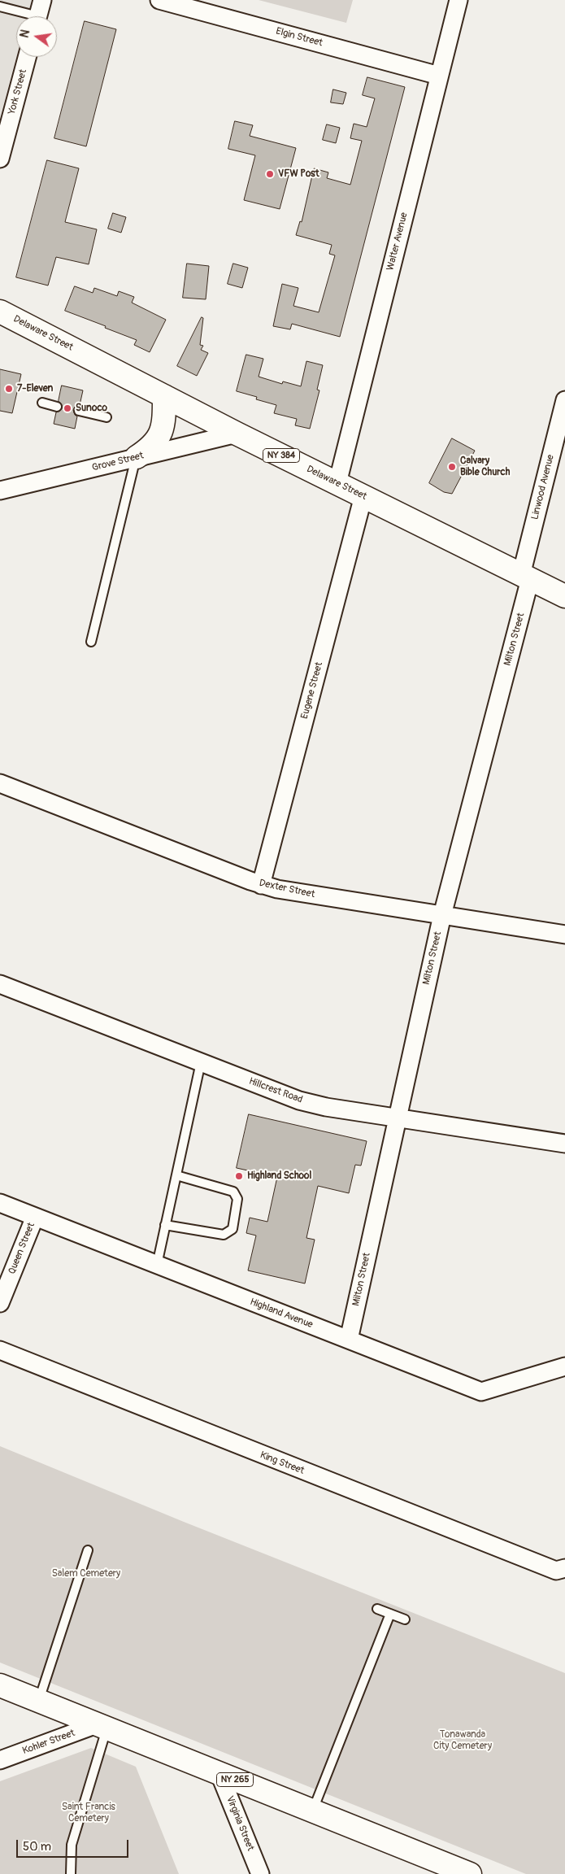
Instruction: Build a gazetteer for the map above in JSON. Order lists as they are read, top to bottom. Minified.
{"streets":{"main road":["Delaware Street","NY 384","NY 265"],"street":["Elgin Street","York Street","Walter Avenue","Grove Street","Linwood Avenue","Milton Street","Eugene Street","Dexter Street","Hillcrest Road","Queen Street","Highland Avenue","King Street","Kohler Street","Virginia Street"]},"crossings":[["Elgin Street","Walter Avenue"],["Walter Avenue","Delaware Street"],["Delaware Street","Grove Street"],["Delaware Street","Linwood Avenue"],["Delaware Street","Milton Street"],["Delaware Street","Eugene Street"],["Linwood Avenue","Milton Street"],["Milton Street","Dexter Street"],["Milton Street","Hillcrest Road"],["Milton Street","Highland Avenue"],["Eugene Street","Dexter Street"],["Queen Street","Highland Avenue"],["Kohler Street","NY 265"],["NY 265","Virginia Street"]],"parks":["Salem Cemetery","Tonawanda City Cemetery","Saint Francis Cemetery"],"places":["VFW Post","7-Eleven","Sunoco","Calvary Bible Church","Highland School"],"scale_bar":"50 m","north":"left"}
